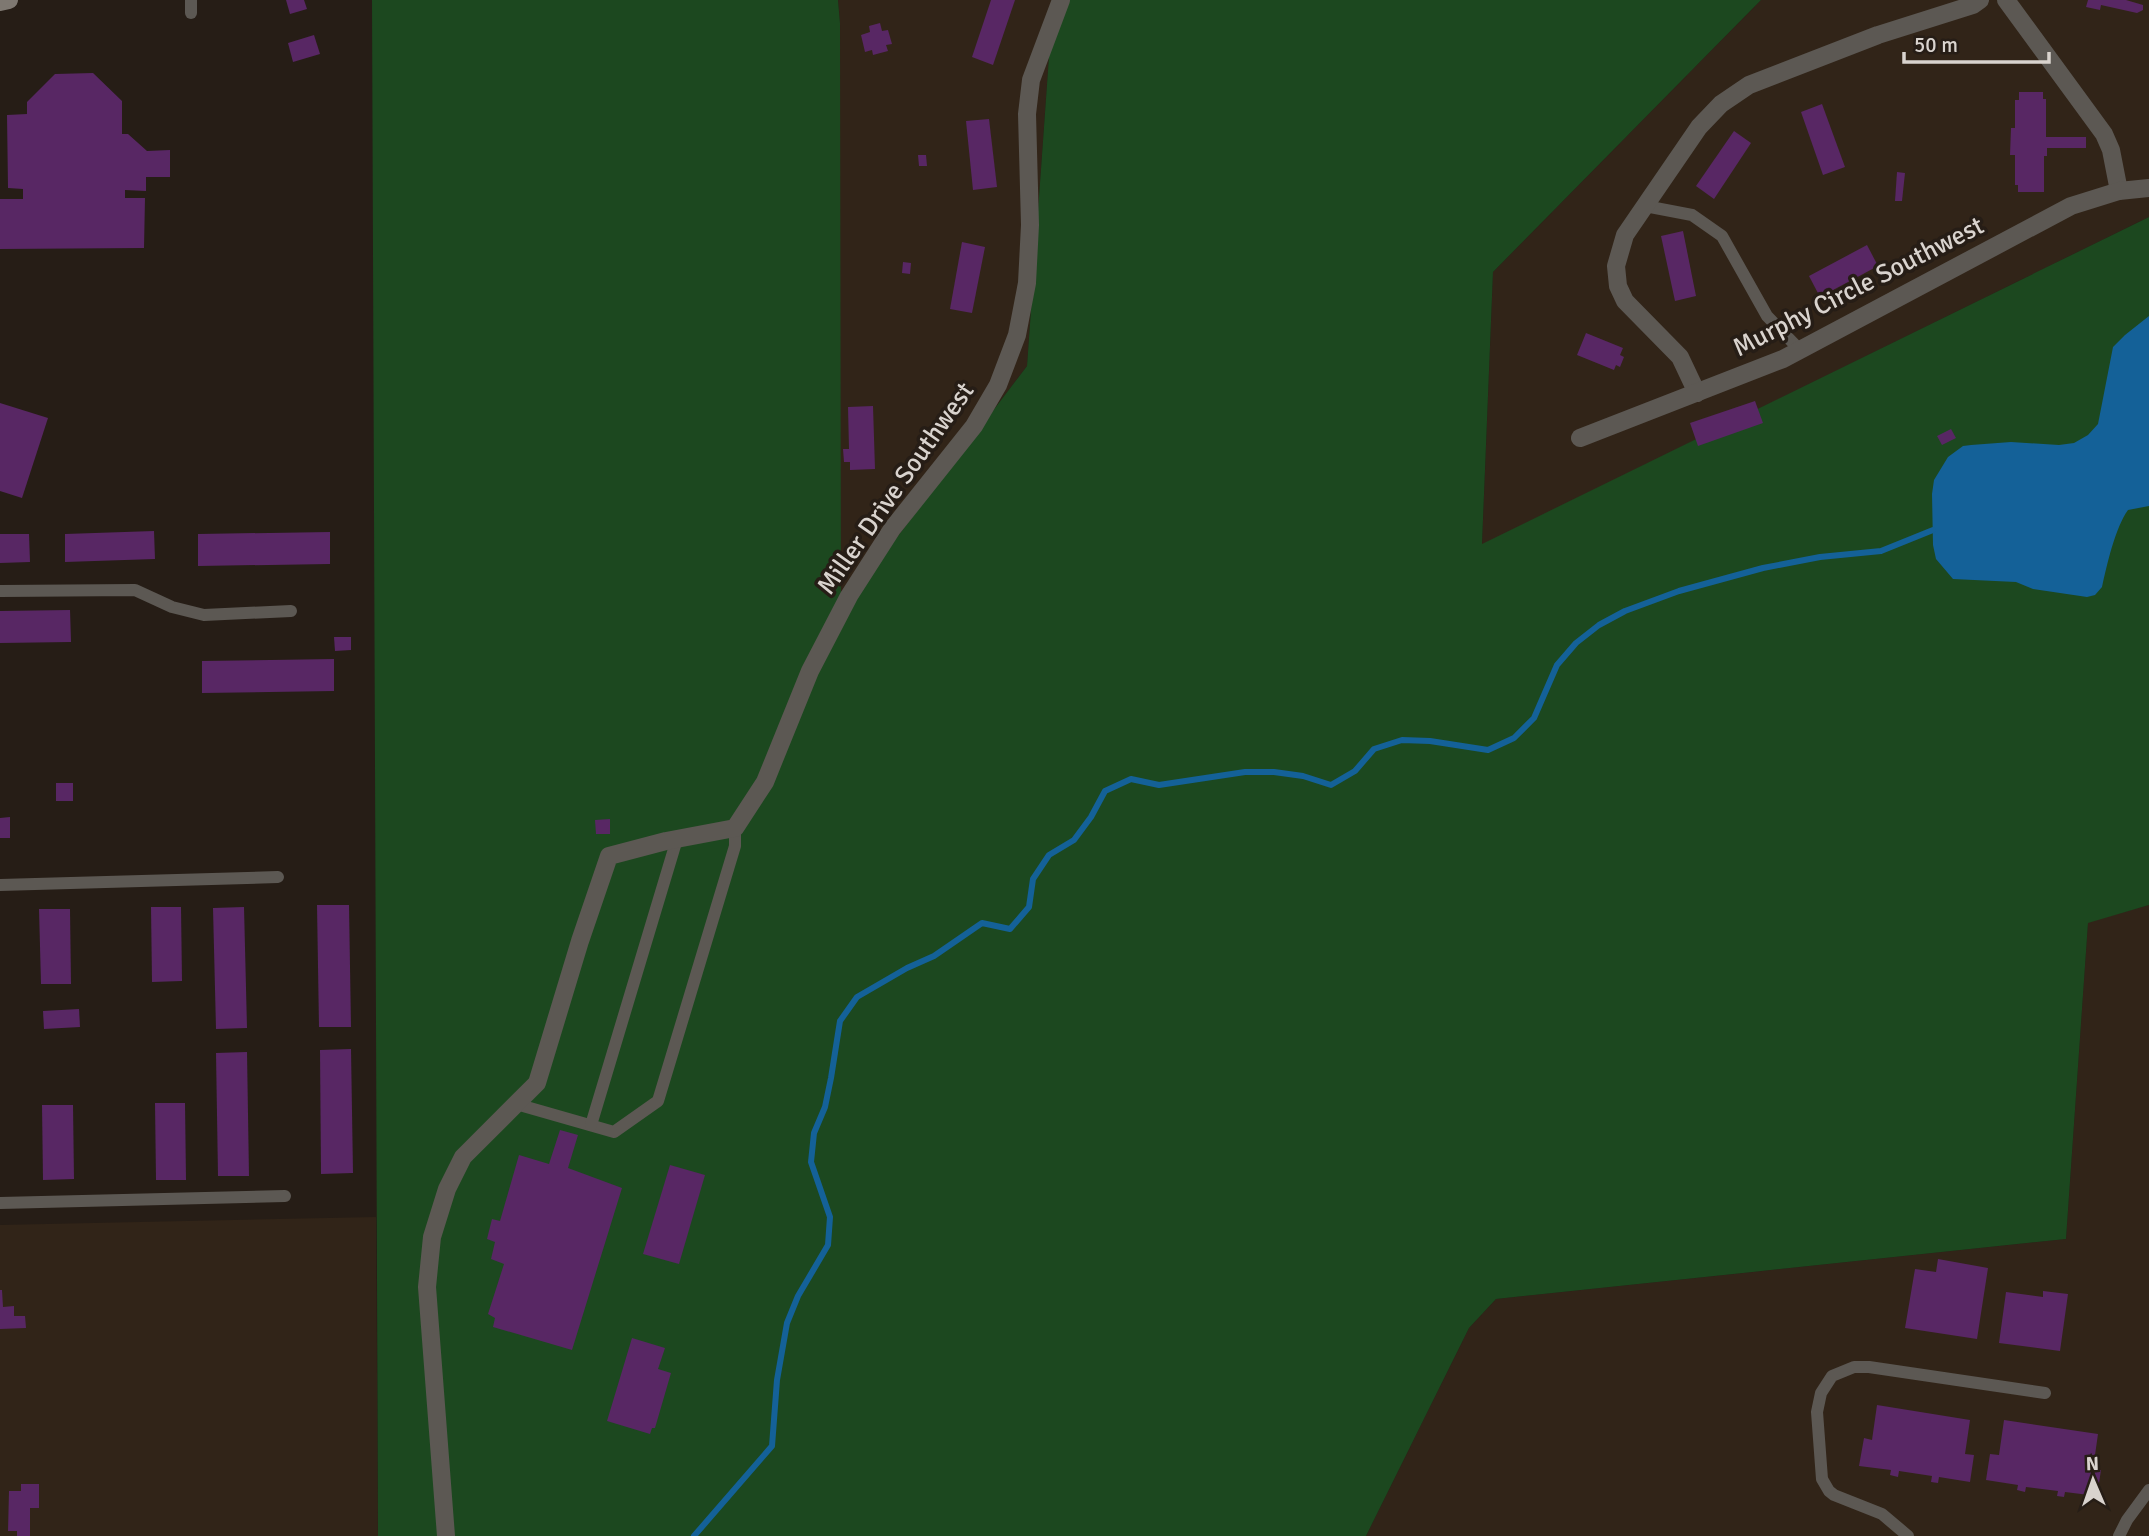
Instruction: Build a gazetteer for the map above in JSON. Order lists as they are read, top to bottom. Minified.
{"streets":{"street":["Murphy Circle Southwest","Miller Drive Southwest"]},"scale_bar":"50 m","north":"top"}
